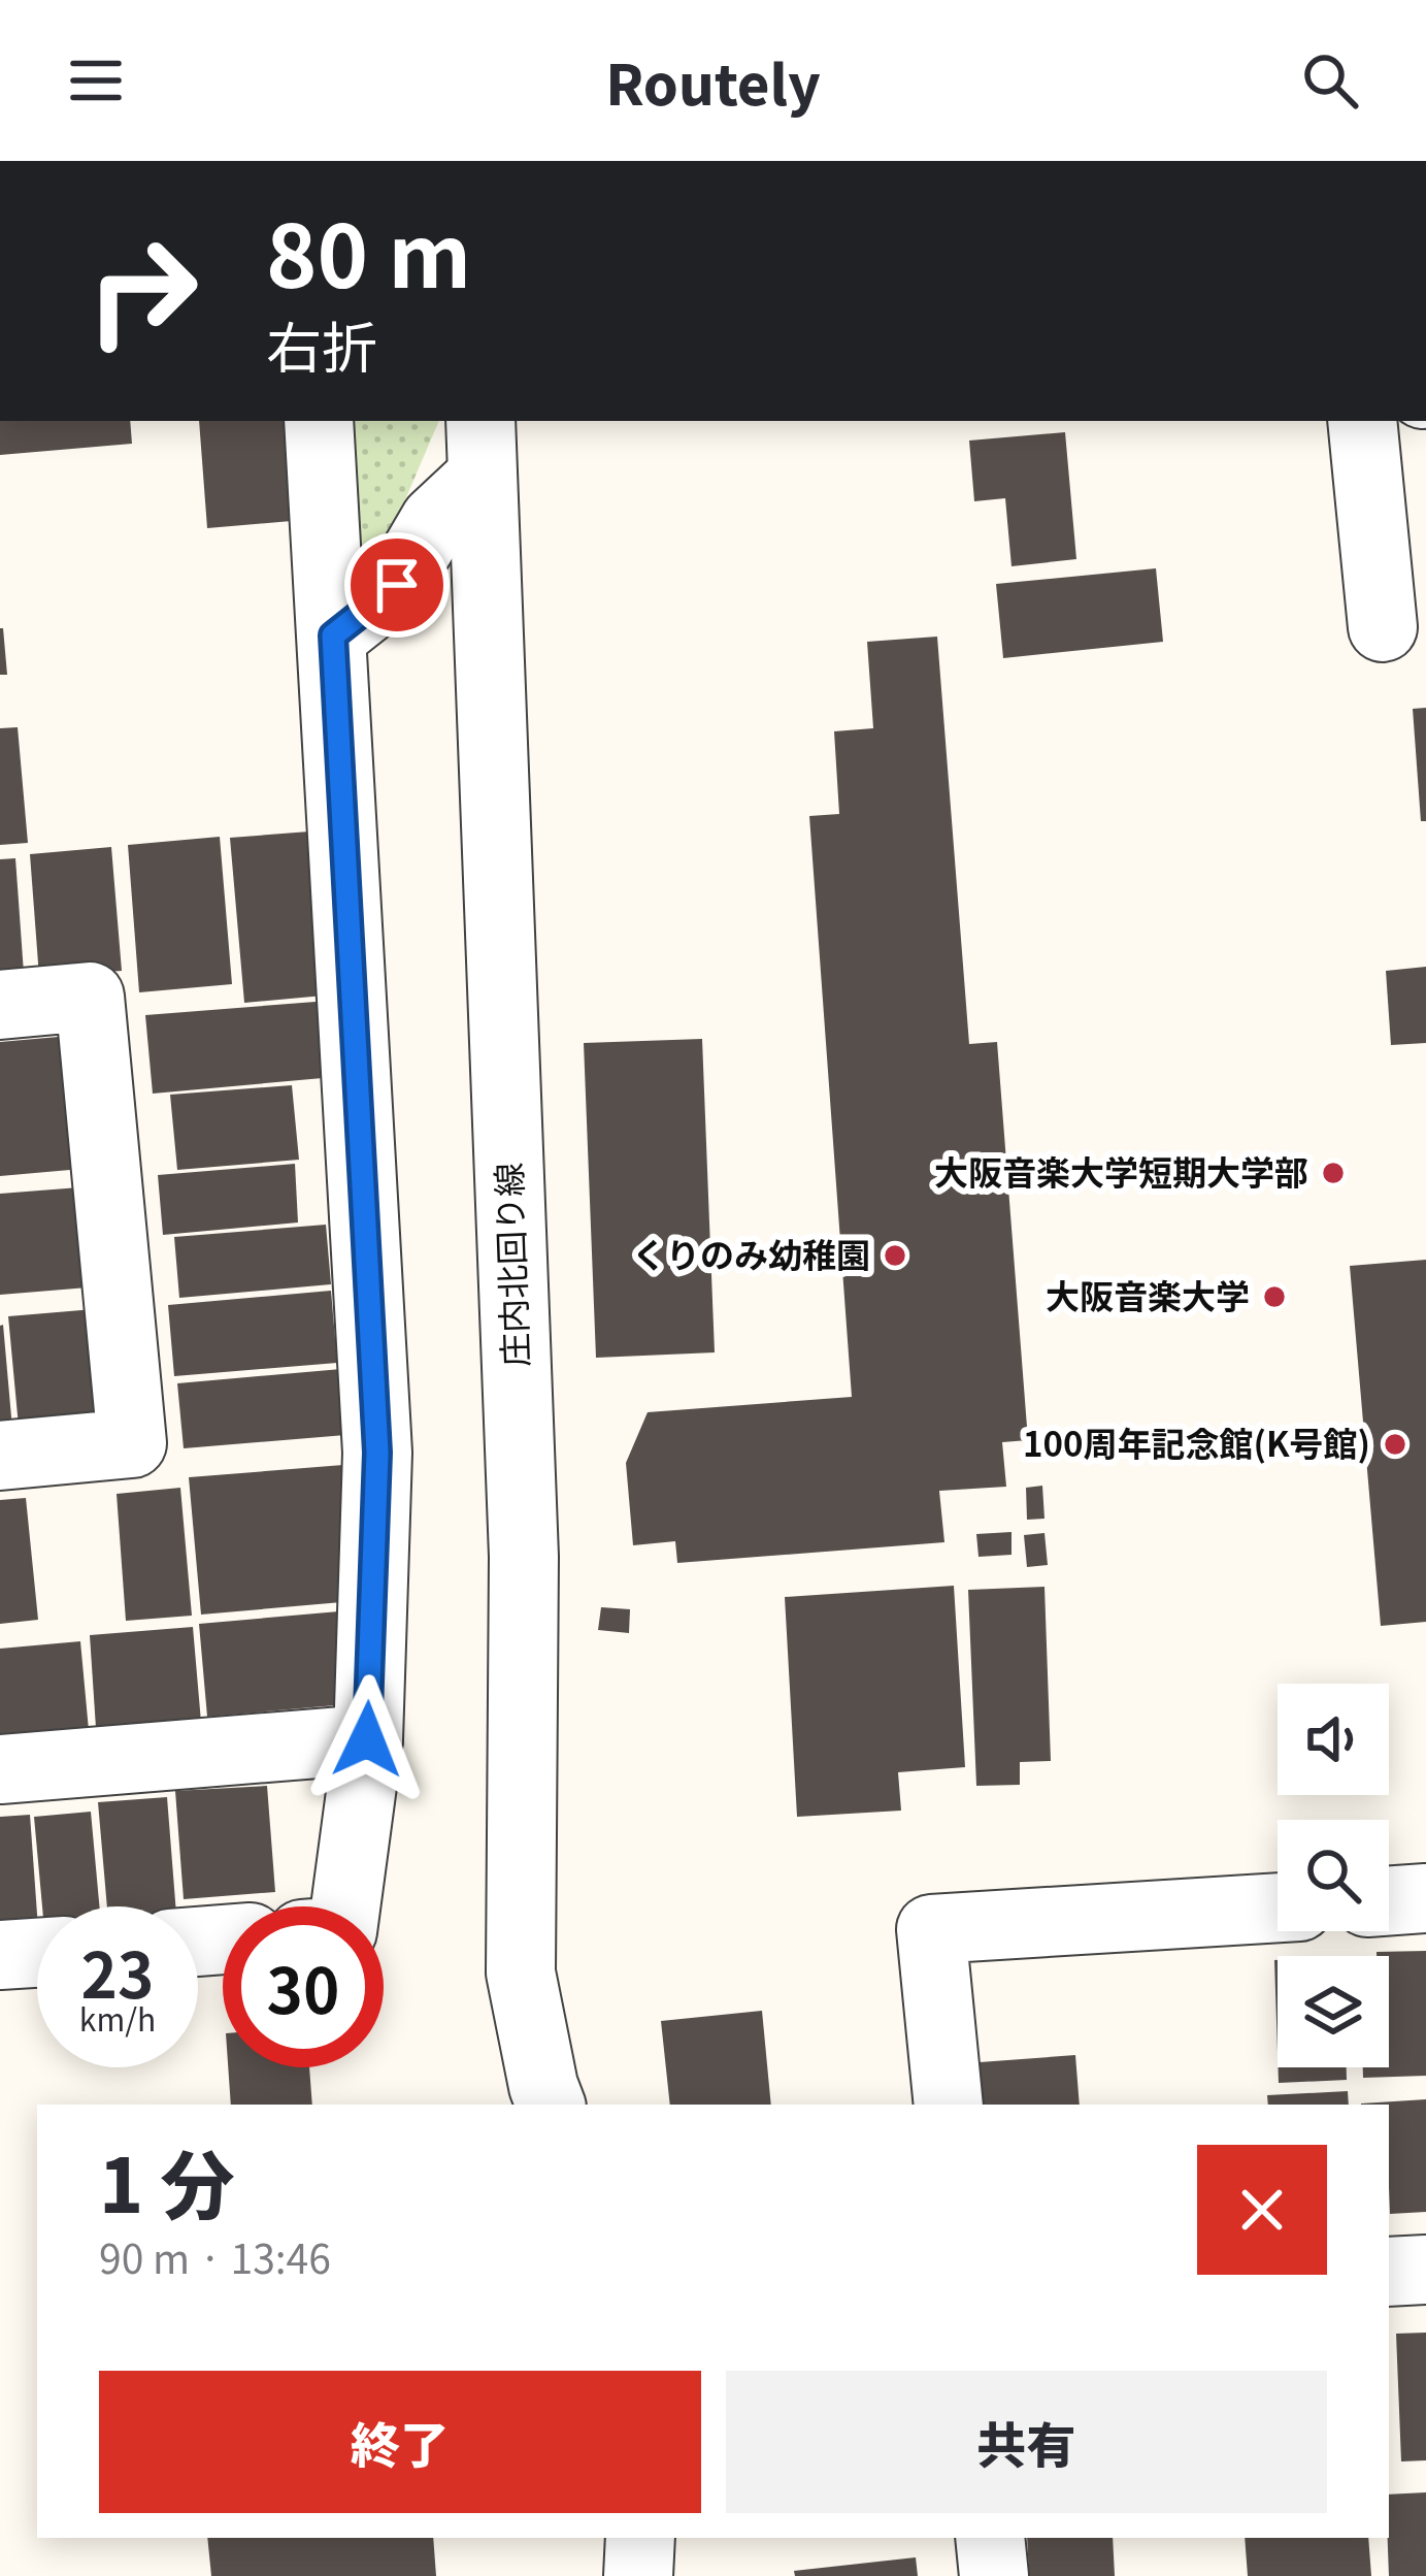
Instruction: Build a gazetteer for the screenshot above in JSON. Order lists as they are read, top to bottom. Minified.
{"streets":{"street":["庄内北回り線"]},"places":["大阪音楽大学短期大学部","くりのみ幼稚園","大阪音楽大学","100周年記念館(K号館)"],"page":{"header":"Routely","turn":["80 m","右折"],"speed":"23 km/h","limit":"30","heading":["1 分","90 m · 13:46"],"buttons":["終了","共有"]}}
